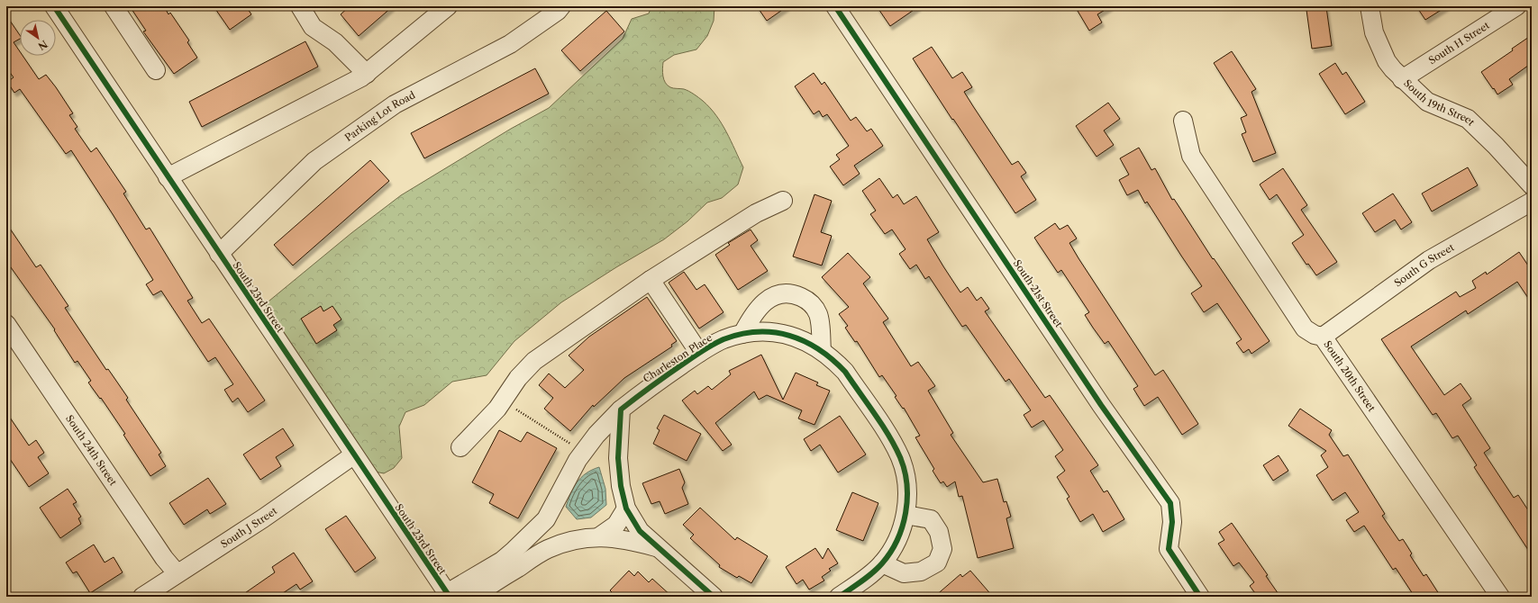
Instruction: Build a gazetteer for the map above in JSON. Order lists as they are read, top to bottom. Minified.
{"streets":{"street":["South H Street","South 19th Street","Parking Lot Road","South G Street","South 21st Street","South 23rd Street","Charleston Place","South 20th Street","South 24th Street","South J Street"]},"crossings":[["South H Street","South 19th Street"],["Parking Lot Road","South 23rd Street"],["South G Street","South 20th Street"],["South 23rd Street","Charleston Place"],["South 23rd Street","South J Street"],["South 24th Street","South J Street"]],"north":"bottom right"}
